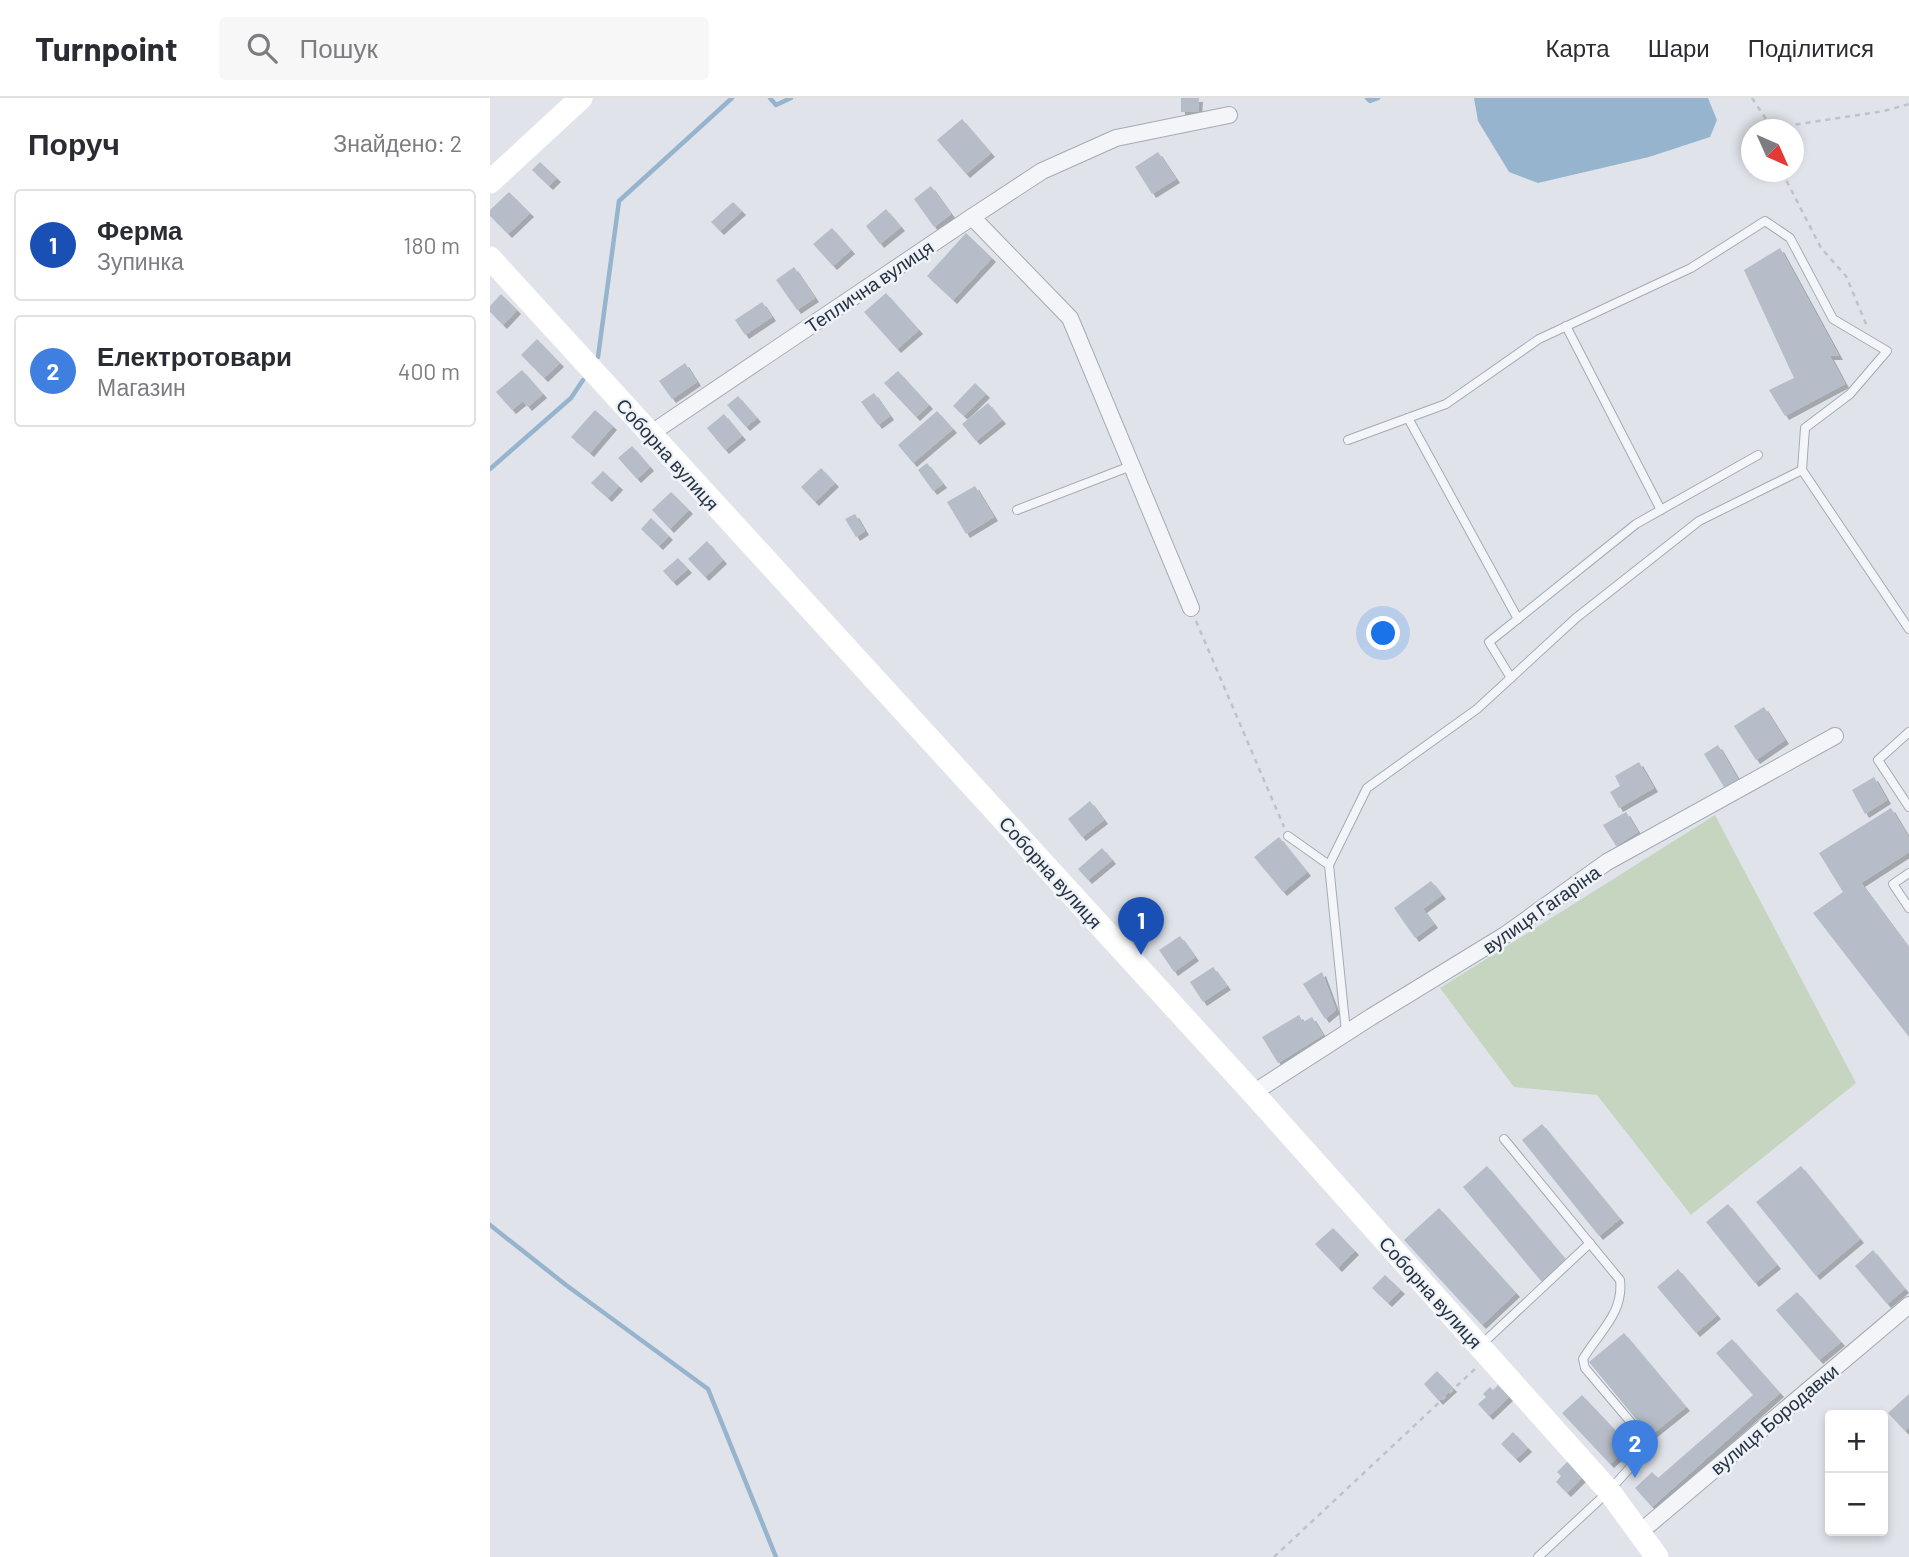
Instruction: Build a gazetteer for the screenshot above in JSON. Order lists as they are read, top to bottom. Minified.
{"streets":{"main road":["Соборна вулиця"],"street":["Теплична вулиця","вулиця Гагаріна","вулиця Бородавки"]},"crossings":[["Теплична вулиця","Соборна вулиця"],["Соборна вулиця","вулиця Гагаріна"],["Соборна вулиця","вулиця Бородавки"]],"north":"bottom right","page":{"header":"Turnpoint","search":"Пошук","nav":["Карта","Шари","Поділитися"],"heading":["Поруч","Знайдено: 2"],"list":[{"mark":"1","name":"Ферма","note":"Зупинка","value":"180 m"},{"mark":"2","name":"Електротовари","note":"Магазин","value":"400 m"}],"pins":["1","2"],"map_buttons":["+","−"]}}
